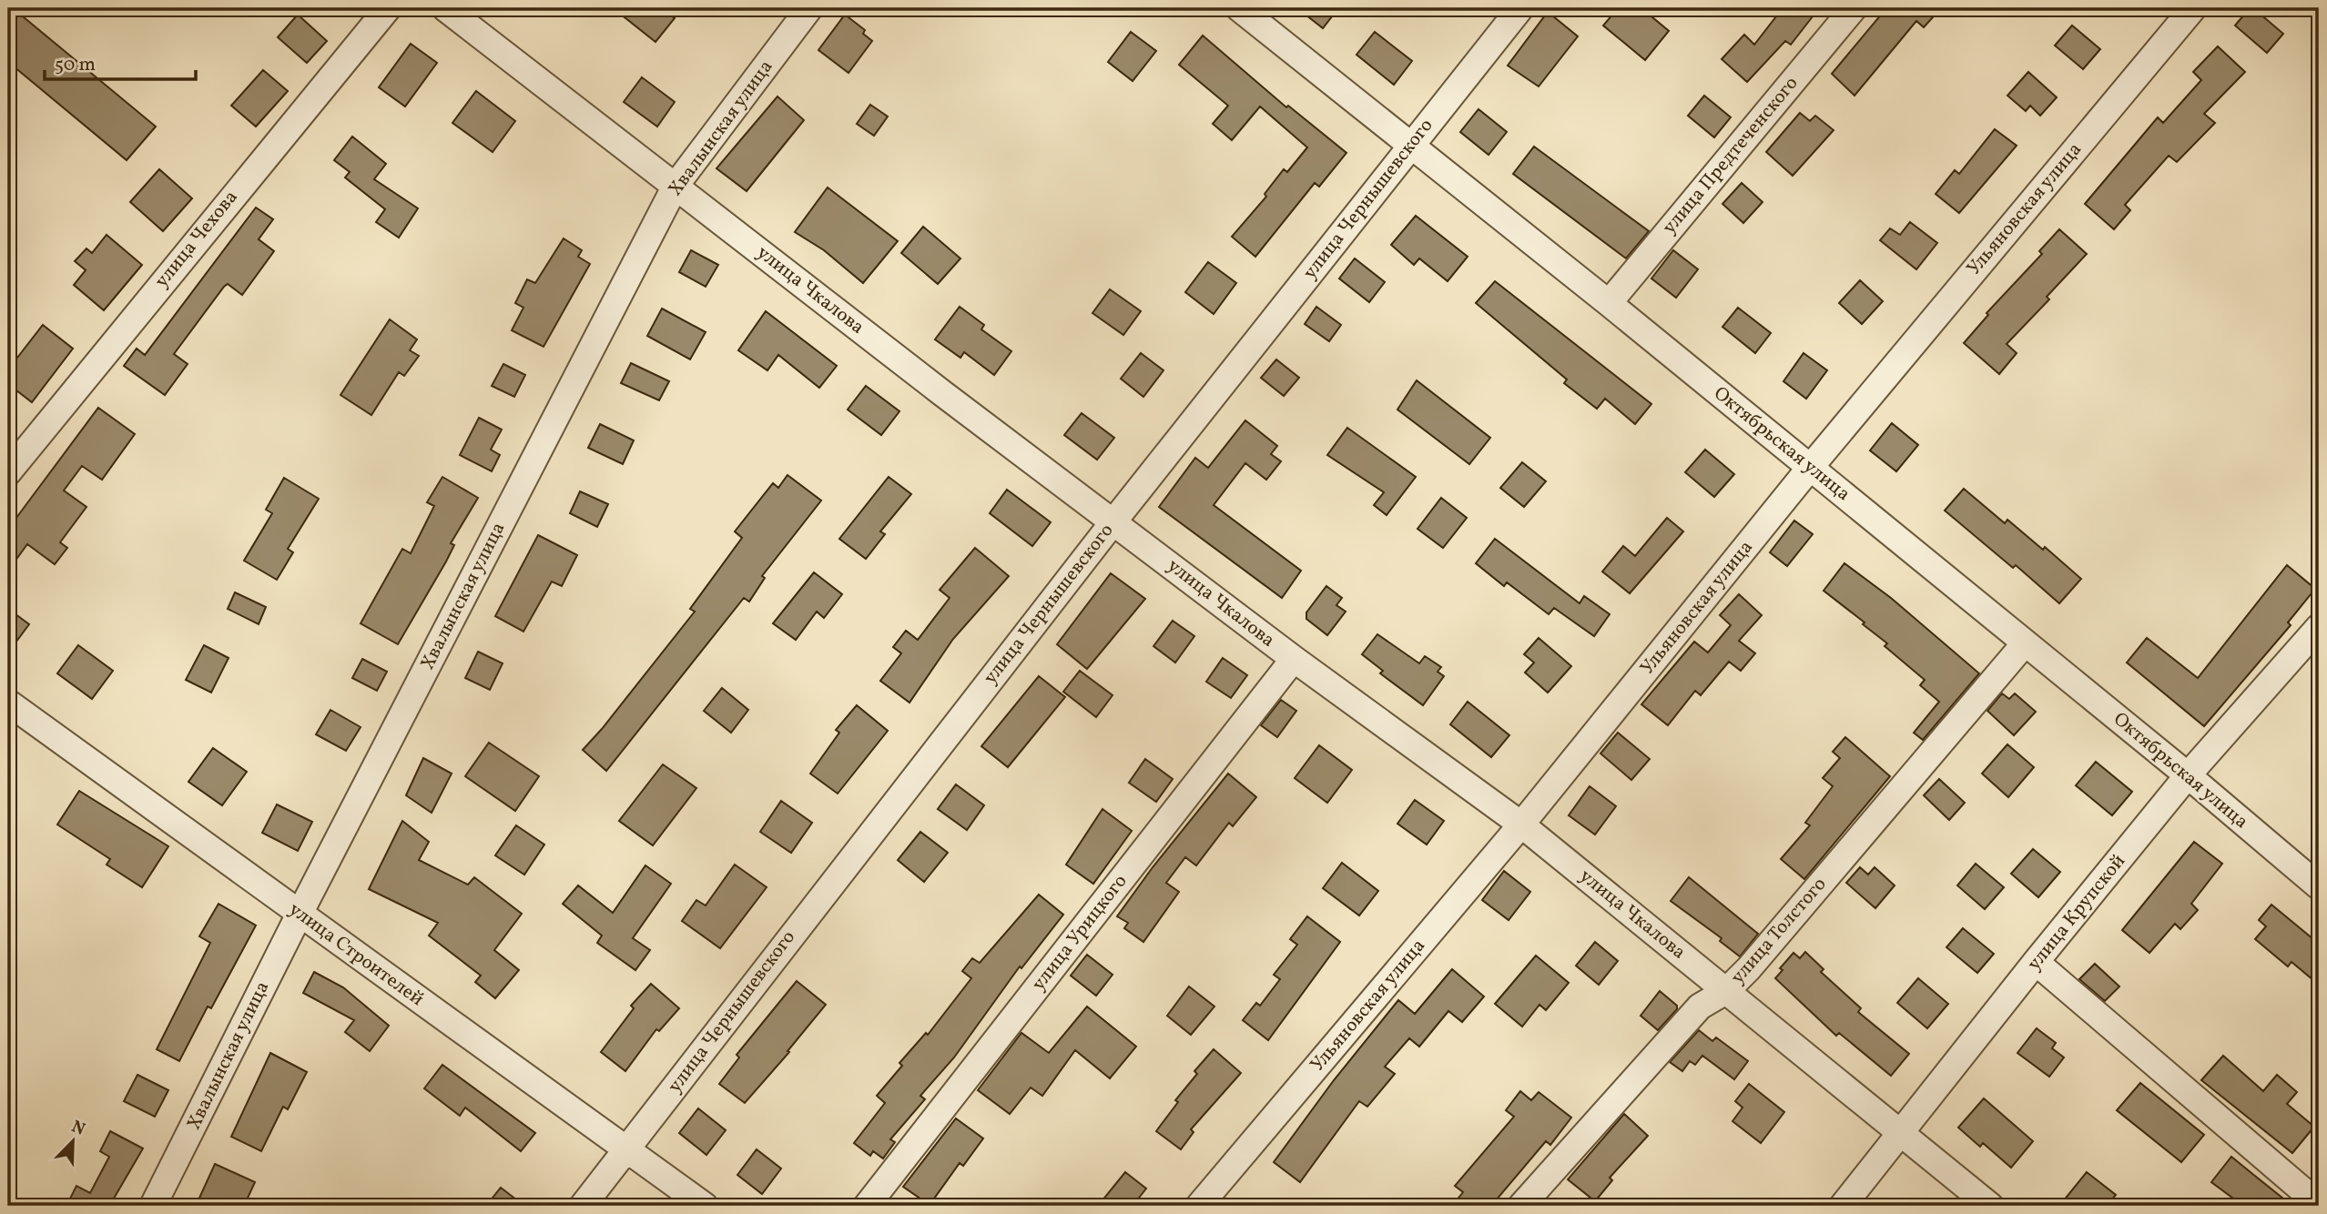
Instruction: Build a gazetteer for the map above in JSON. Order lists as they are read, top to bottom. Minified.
{"streets":{"street":["Хвалынская улица","улица Предтеченского","улица Чернышевского","Ульяновская улица","улица Чехова","улица Чкалова","Октябрьская улица","улица Крупской","улица Толстого","улица Урицкого","улица Строителей"]},"crossings":[["Хвалынская улица","улица Чкалова"],["Хвалынская улица","улица Строителей"],["улица Предтеченского","Октябрьская улица"],["улица Чернышевского","улица Чкалова"],["улица Чернышевского","Октябрьская улица"],["улица Чернышевского","улица Строителей"],["Ульяновская улица","улица Чкалова"],["Ульяновская улица","Октябрьская улица"],["улица Чкалова","улица Крупской"],["улица Чкалова","улица Толстого"],["улица Чкалова","улица Урицкого"],["Октябрьская улица","улица Крупской"],["Октябрьская улица","улица Толстого"]],"scale_bar":"50 m","north":"top right"}
